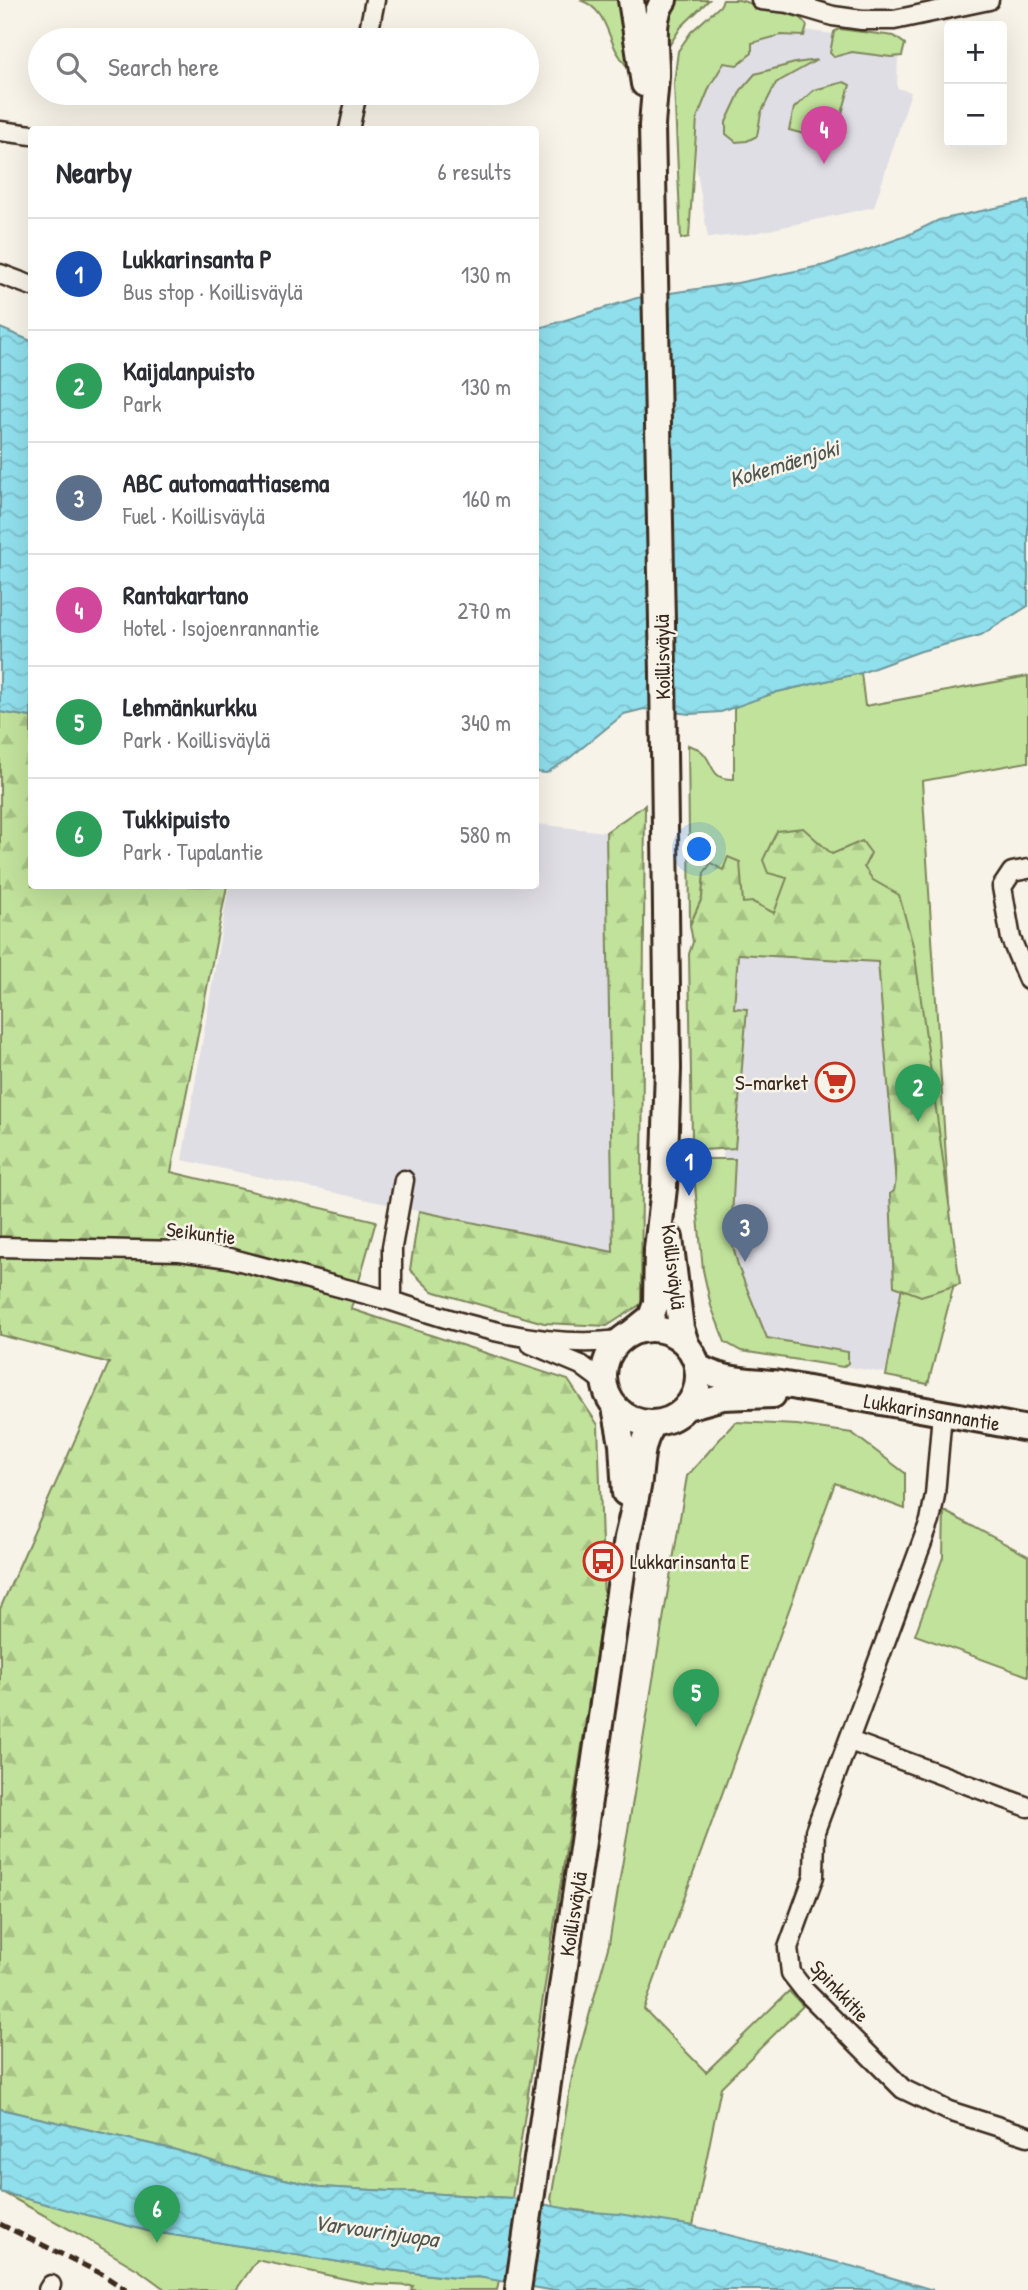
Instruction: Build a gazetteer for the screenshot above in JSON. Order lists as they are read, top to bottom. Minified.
{"streets":{"main road":["Koillisväylä","Lukkarinsannantie"],"street":["Seikuntie","Spinkkitie"]},"crossings":[["Koillisväylä","Seikuntie"],["Koillisväylä","Lukkarinsannantie"],["Seikuntie","Lukkarinsannantie"],["Lukkarinsannantie","Spinkkitie"]],"water":["Kokemäenjoki","Varvourinjuopa"],"places":{"supermarket":["S-market"],"bus stop":["Lukkarinsanta E"]},"page":{"map_buttons":["+","−"],"search":"Search here","pins":["4","2","1","3","5","6"],"heading":["Nearby","6 results"],"list":[{"mark":"1","name":"Lukkarinsanta P","note":"Bus stop · Koillisväylä","value":"130 m"},{"mark":"2","name":"Kaijalanpuisto","note":"Park","value":"130 m"},{"mark":"3","name":"ABC automaattiasema","note":"Fuel · Koillisväylä","value":"160 m"},{"mark":"4","name":"Rantakartano","note":"Hotel · Isojoenrannantie","value":"270 m"},{"mark":"5","name":"Lehmänkurkku","note":"Park · Koillisväylä","value":"340 m"},{"mark":"6","name":"Tukkipuisto","note":"Park · Tupalantie","value":"580 m"}]}}
